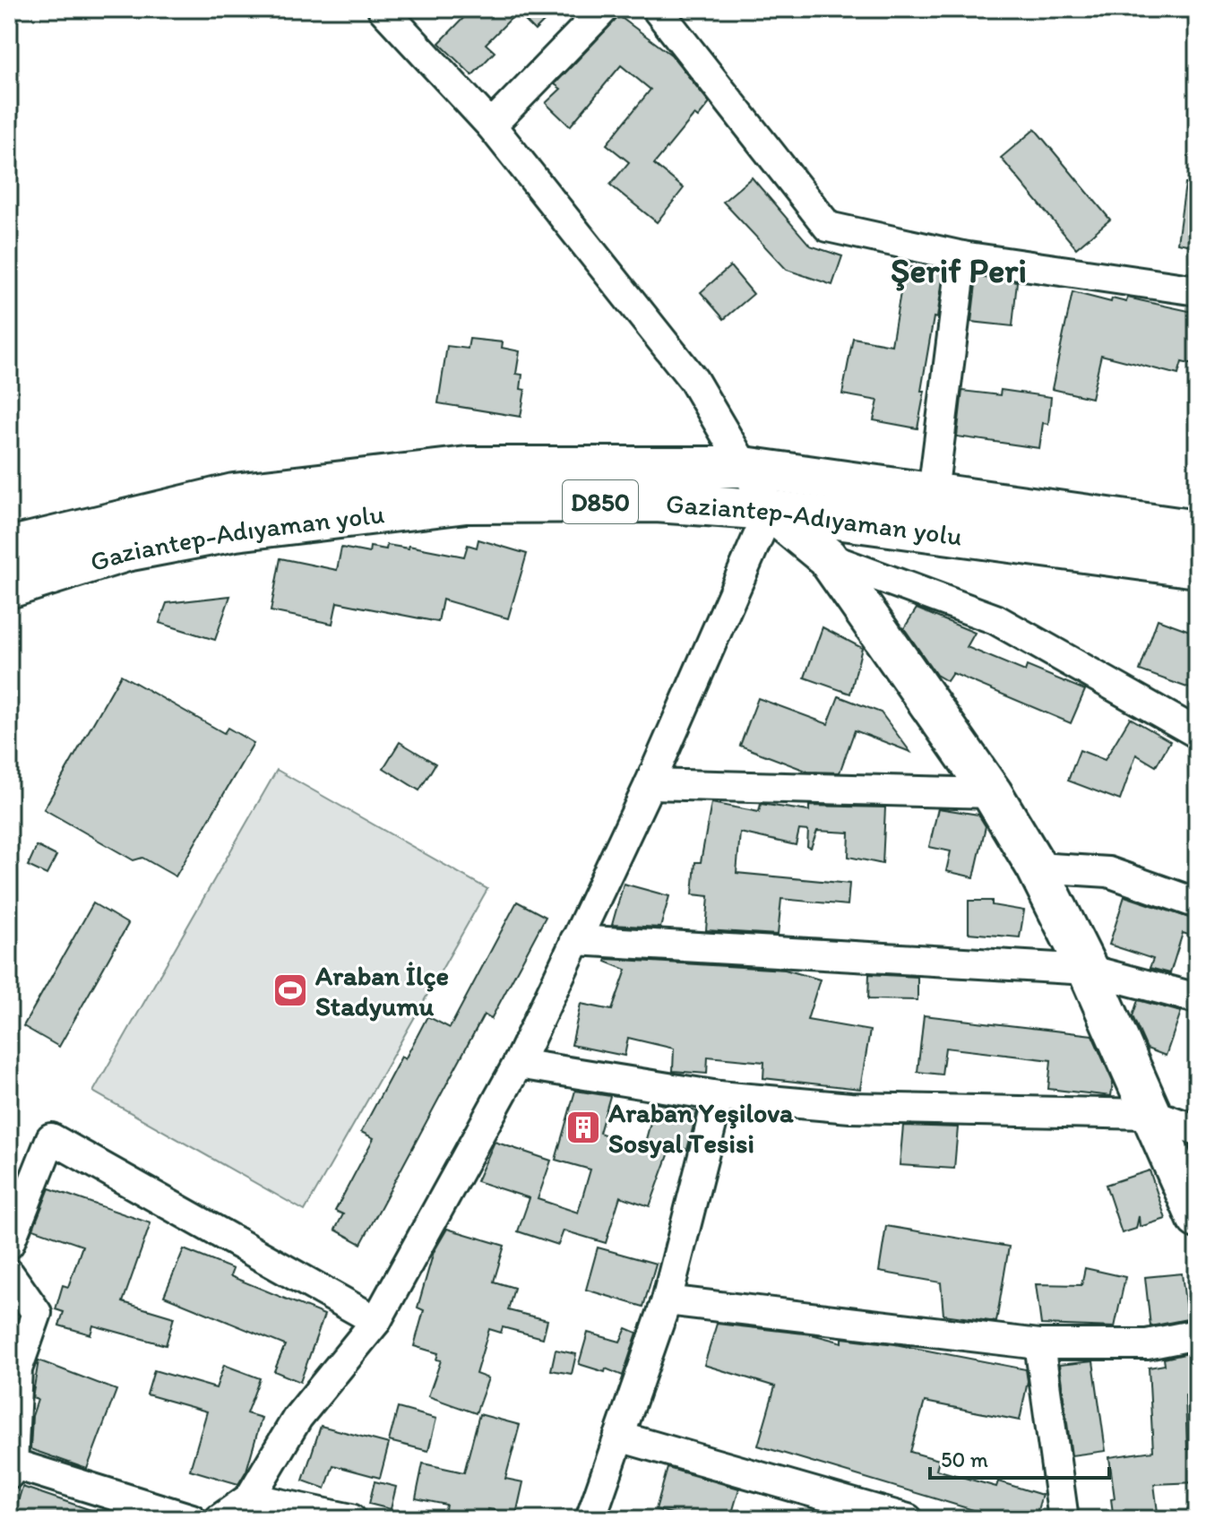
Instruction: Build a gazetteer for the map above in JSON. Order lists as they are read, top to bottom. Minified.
{"streets":{"main road":["D850","Gaziantep-Adıyaman yolu"]},"districts":["Şerif Peri"],"places":{"sports":["Araban İlçe Stadyumu"],"building":["Araban Yeşilova Sosyal Tesisi"]},"scale_bar":"50 m"}
